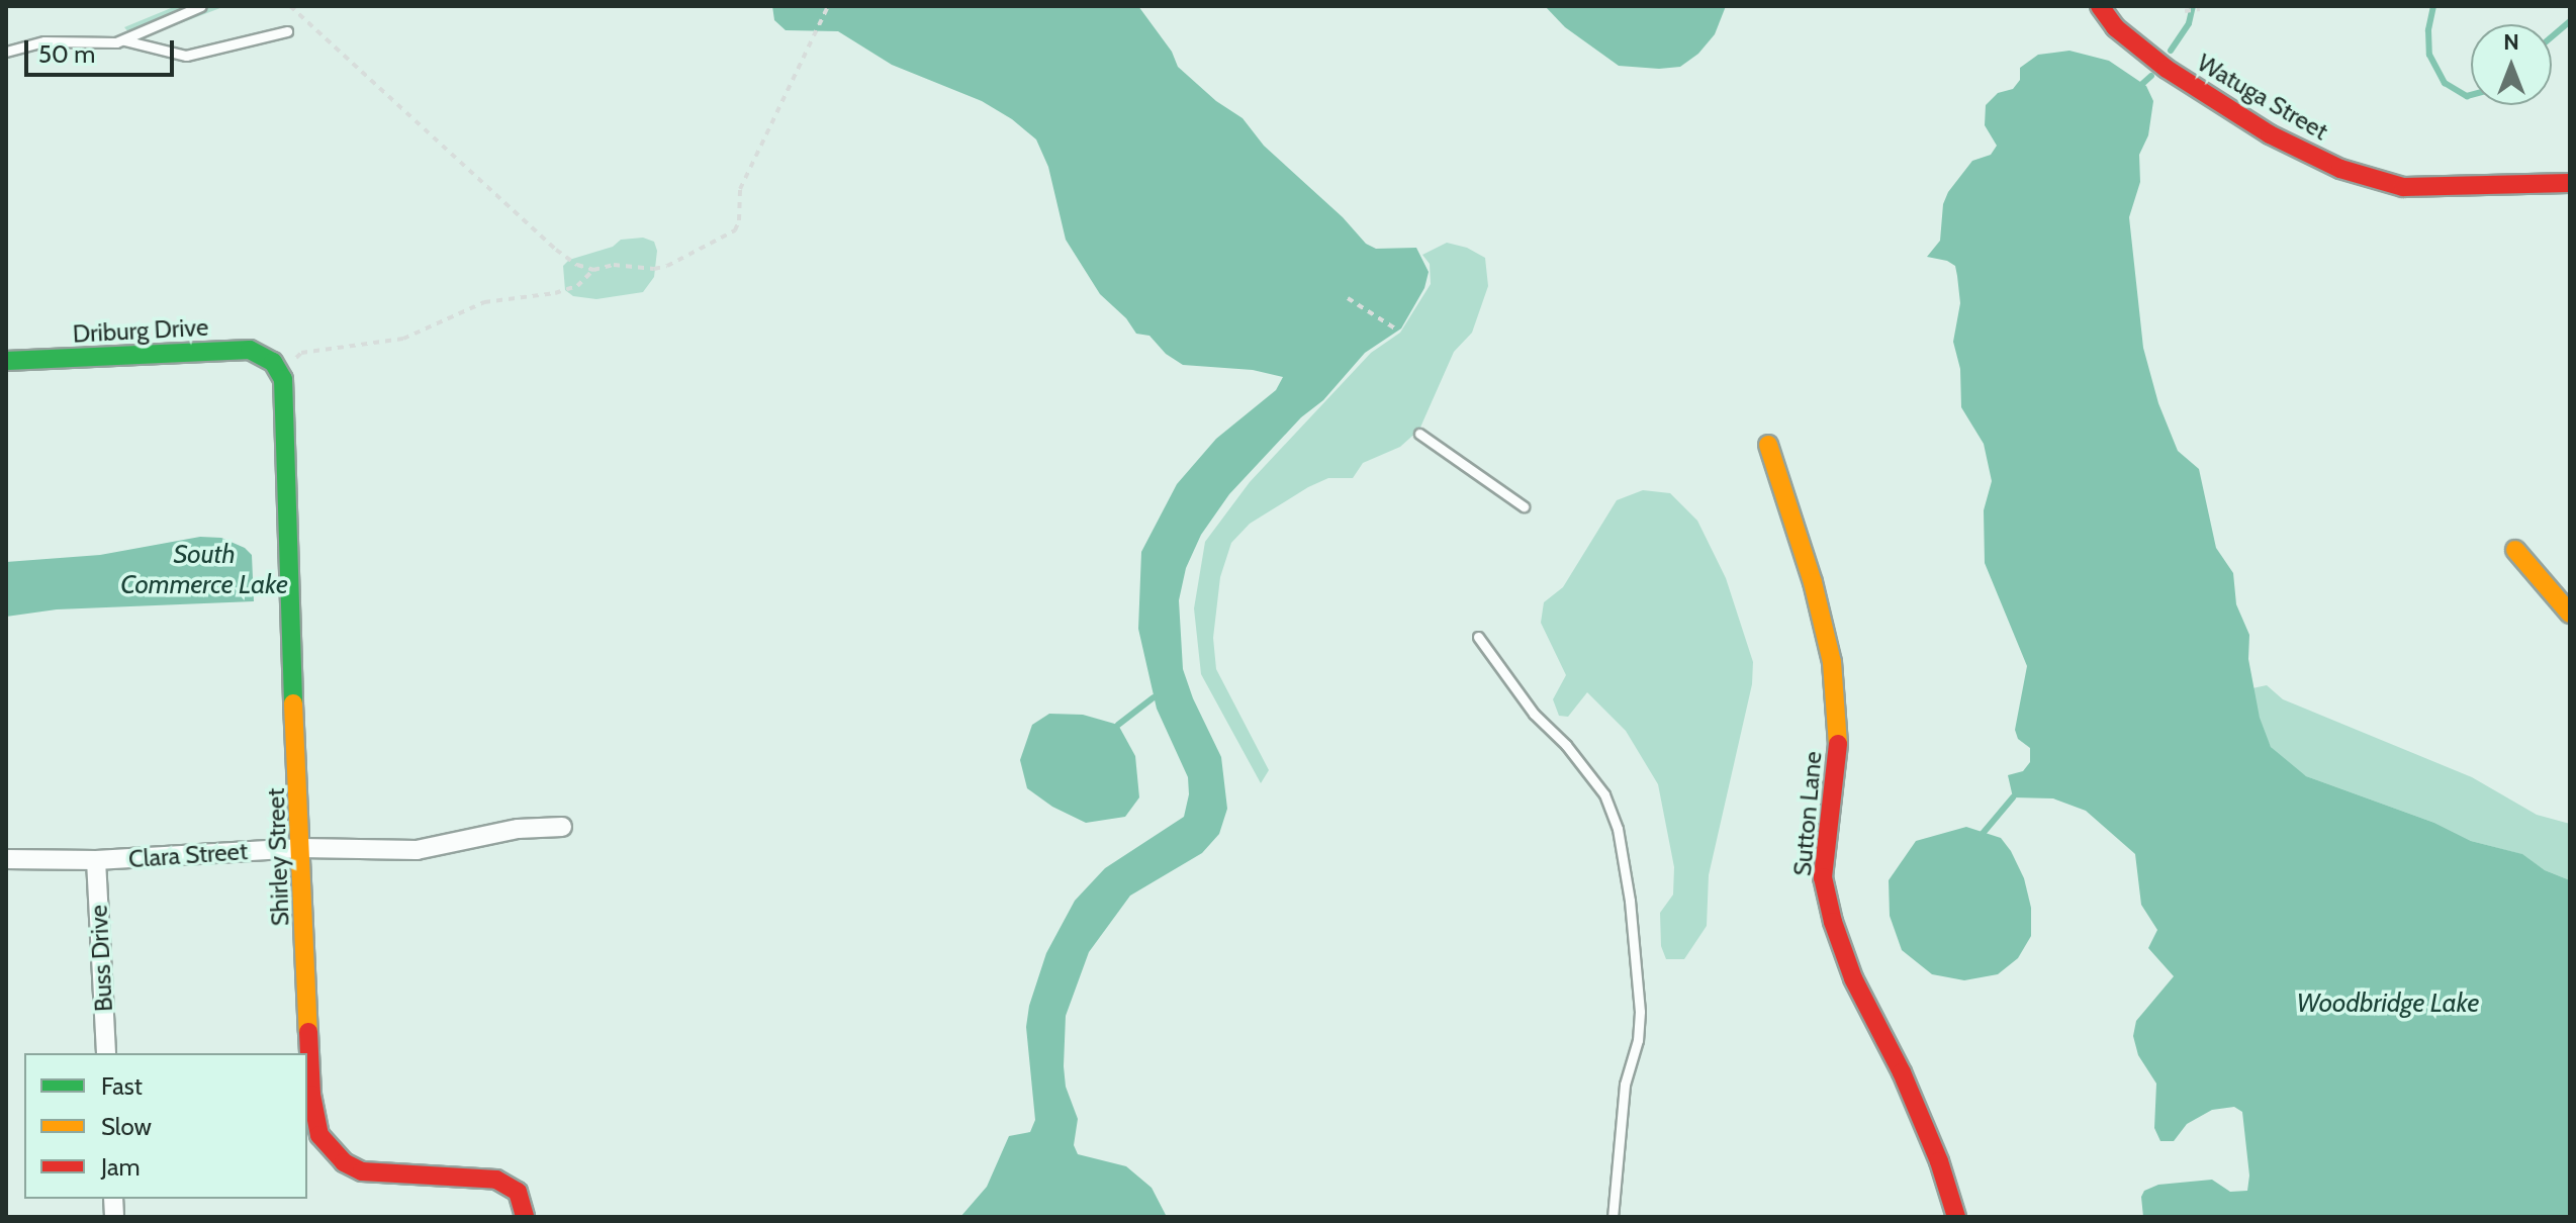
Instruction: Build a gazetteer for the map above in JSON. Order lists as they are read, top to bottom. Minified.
{"streets":{"street":["Watuga Street","Driburg Drive","Sutton Lane","Clara Street","Shirley Street","Buss Drive"]},"crossings":[["Driburg Drive","Shirley Street"],["Clara Street","Shirley Street"],["Clara Street","Buss Drive"]],"water":["South Commerce Lake","Woodbridge Lake"],"legend":["Fast","Slow","Jam"],"scale_bar":"50 m","north":"top"}
